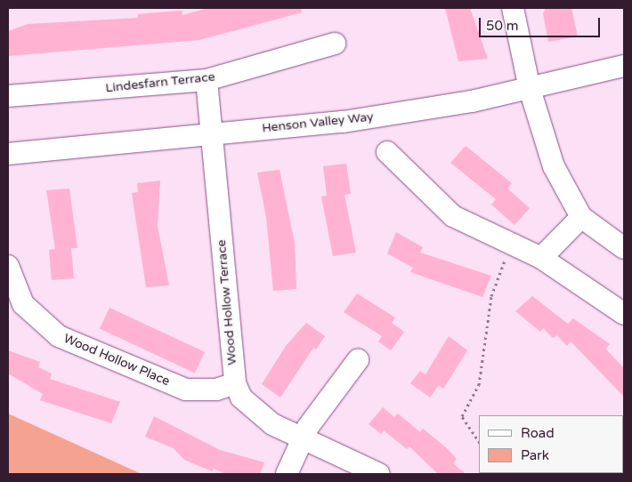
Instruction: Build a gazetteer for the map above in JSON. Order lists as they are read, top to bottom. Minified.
{"streets":{"street":["Lindesfarn Terrace","Henson Valley Way","Wood Hollow Terrace","Wood Hollow Place"]},"crossings":[["Lindesfarn Terrace","Wood Hollow Terrace"],["Henson Valley Way","Wood Hollow Terrace"],["Wood Hollow Terrace","Wood Hollow Place"]],"legend":["Road","Park"],"scale_bar":"50 m"}
